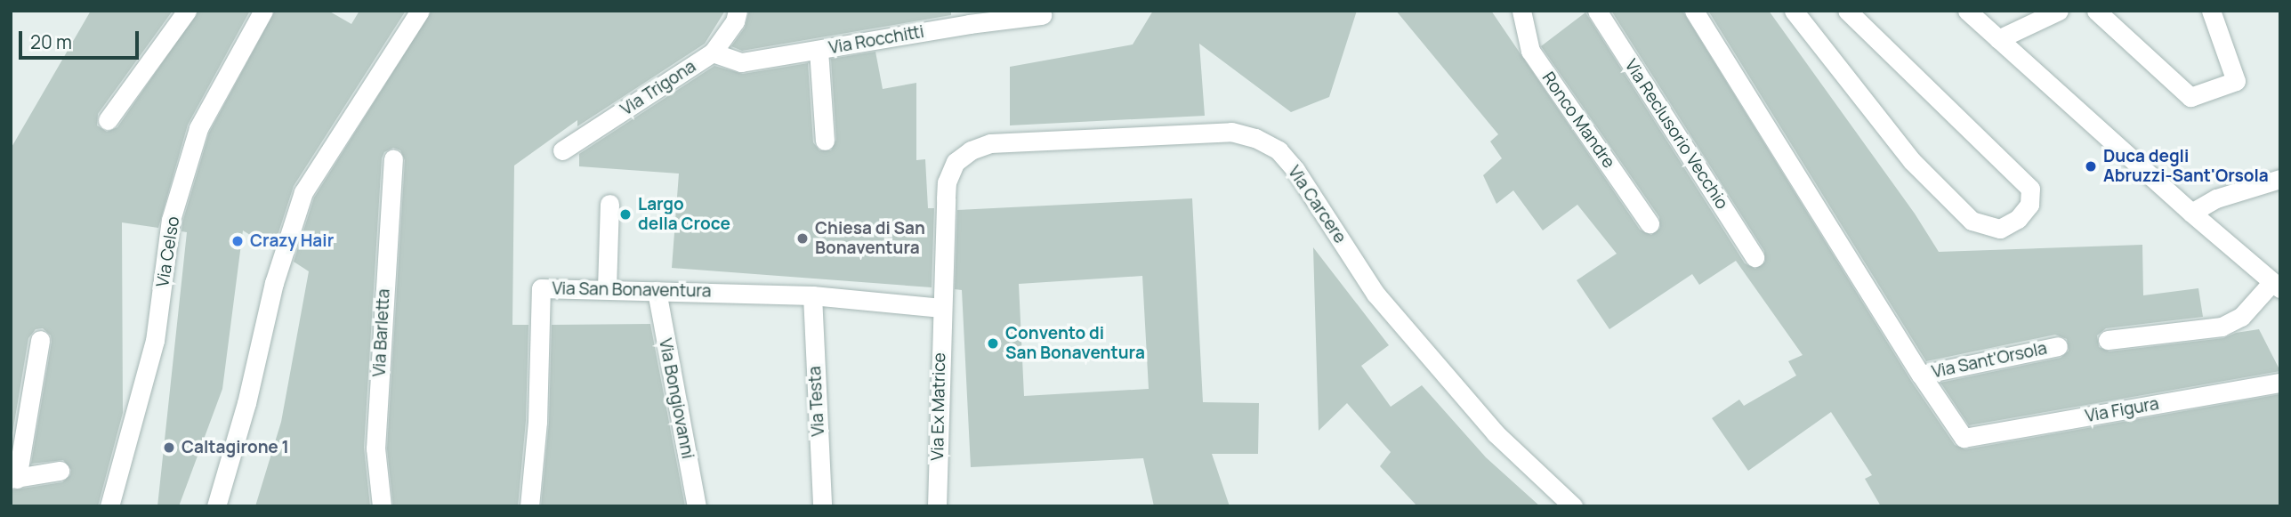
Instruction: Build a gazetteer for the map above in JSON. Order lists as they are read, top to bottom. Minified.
{"streets":{"street":["Via Rocchitti","Via Trigona","Ronco Mandre","Via Reclusorio Vecchio","Via Carcere","Via Celso","Via San Bonaventura","Via Barletta","Via Sant'Orsola","Via Bongiovanni","Via Testa","Via Ex Matrice","Via Figura"]},"crossings":[["Via Rocchitti","Via Trigona"],["Via Carcere","Via San Bonaventura"],["Via Carcere","Via Ex Matrice"],["Via San Bonaventura","Via Bongiovanni"],["Via San Bonaventura","Via Testa"],["Via San Bonaventura","Via Ex Matrice"],["Via Sant'Orsola","Via Figura"]],"places":["Duca degli Abruzzi-Sant'Orsola","Largo della Croce","Chiesa di San Bonaventura","Crazy Hair","Convento di San Bonaventura","Caltagirone 1"],"scale_bar":"20 m"}
